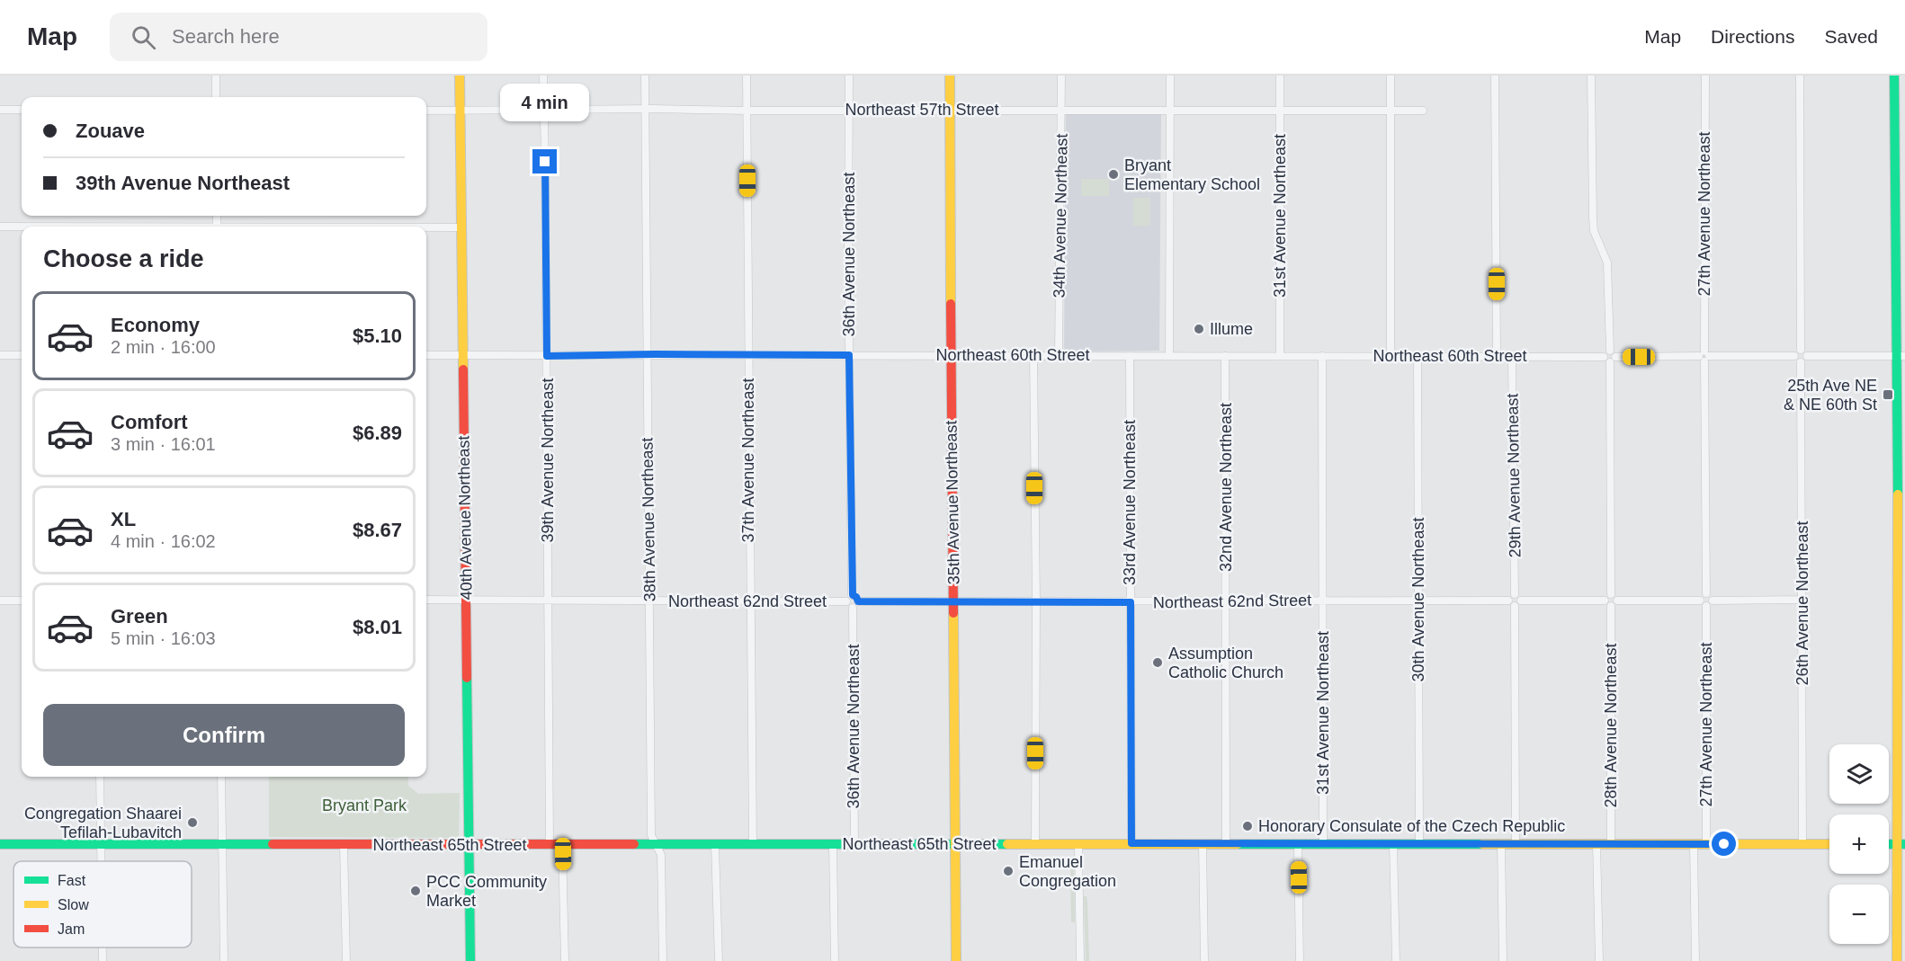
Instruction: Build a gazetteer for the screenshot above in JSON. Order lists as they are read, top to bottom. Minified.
{"streets":{"main road":["35th Avenue Northeast","40th Avenue Northeast","Northeast 65th Street"],"street":["Northeast 57th Street","27th Avenue Northeast","34th Avenue Northeast","31st Avenue Northeast","36th Avenue Northeast","Northeast 60th Street","39th Avenue Northeast","37th Avenue Northeast","29th Avenue Northeast","32nd Avenue Northeast","33rd Avenue Northeast","38th Avenue Northeast","30th Avenue Northeast","Northeast 62nd Street","26th Avenue Northeast","28th Avenue Northeast"]},"crossings":[["Northeast 57th Street","34th Avenue Northeast"],["Northeast 57th Street","31st Avenue Northeast"],["Northeast 57th Street","36th Avenue Northeast"],["Northeast 57th Street","39th Avenue Northeast"],["Northeast 57th Street","37th Avenue Northeast"],["Northeast 57th Street","35th Avenue Northeast"],["Northeast 57th Street","40th Avenue Northeast"],["Northeast 57th Street","38th Avenue Northeast"],["27th Avenue Northeast","Northeast 65th Street"],["34th Avenue Northeast","Northeast 60th Street"],["31st Avenue Northeast","Northeast 60th Street"],["31st Avenue Northeast","Northeast 62nd Street"],["31st Avenue Northeast","Northeast 65th Street"],["36th Avenue Northeast","Northeast 60th Street"],["36th Avenue Northeast","Northeast 62nd Street"],["36th Avenue Northeast","Northeast 65th Street"],["Northeast 60th Street","39th Avenue Northeast"],["Northeast 60th Street","37th Avenue Northeast"],["Northeast 60th Street","29th Avenue Northeast"],["Northeast 60th Street","32nd Avenue Northeast"],["Northeast 60th Street","35th Avenue Northeast"],["Northeast 60th Street","33rd Avenue Northeast"],["Northeast 60th Street","40th Avenue Northeast"],["Northeast 60th Street","38th Avenue Northeast"],["Northeast 60th Street","30th Avenue Northeast"],["39th Avenue Northeast","Northeast 62nd Street"],["39th Avenue Northeast","Northeast 65th Street"],["37th Avenue Northeast","Northeast 62nd Street"],["37th Avenue Northeast","Northeast 65th Street"],["29th Avenue Northeast","Northeast 62nd Street"],["32nd Avenue Northeast","Northeast 62nd Street"],["32nd Avenue Northeast","Northeast 65th Street"],["35th Avenue Northeast","Northeast 62nd Street"],["35th Avenue Northeast","Northeast 65th Street"],["33rd Avenue Northeast","Northeast 62nd Street"],["33rd Avenue Northeast","Northeast 65th Street"],["40th Avenue Northeast","Northeast 62nd Street"],["40th Avenue Northeast","Northeast 65th Street"],["38th Avenue Northeast","Northeast 62nd Street"],["38th Avenue Northeast","Northeast 65th Street"],["30th Avenue Northeast","Northeast 62nd Street"],["30th Avenue Northeast","Northeast 65th Street"],["26th Avenue Northeast","Northeast 65th Street"],["28th Avenue Northeast","Northeast 65th Street"]],"parks":["Bryant Park"],"places":{"other":["Bryant Elementary School","Illume","Assumption Catholic Church","Congregation Shaarei Tefilah-Lubavitch","Honorary Consulate of the Czech Republic","Emanuel Congregation","PCC Community Market"],"transit":["25th Ave NE & NE 60th St"]},"legend":["Fast","Slow","Jam"],"page":{"header":"Map","search":"Search here","nav":["Map","Directions","Saved"],"bubble":"4 min","banner":["Zouave","39th Avenue Northeast"],"heading":"Choose a ride","list":[{"name":"Economy","note":"2 min · 16:00","value":"$5.10"},{"name":"Comfort","note":"3 min · 16:01","value":"$6.89"},{"name":"XL","note":"4 min · 16:02","value":"$8.67"},{"name":"Green","note":"5 min · 16:03","value":"$8.01"}],"buttons":"Confirm","map_buttons":["+","−"]}}
